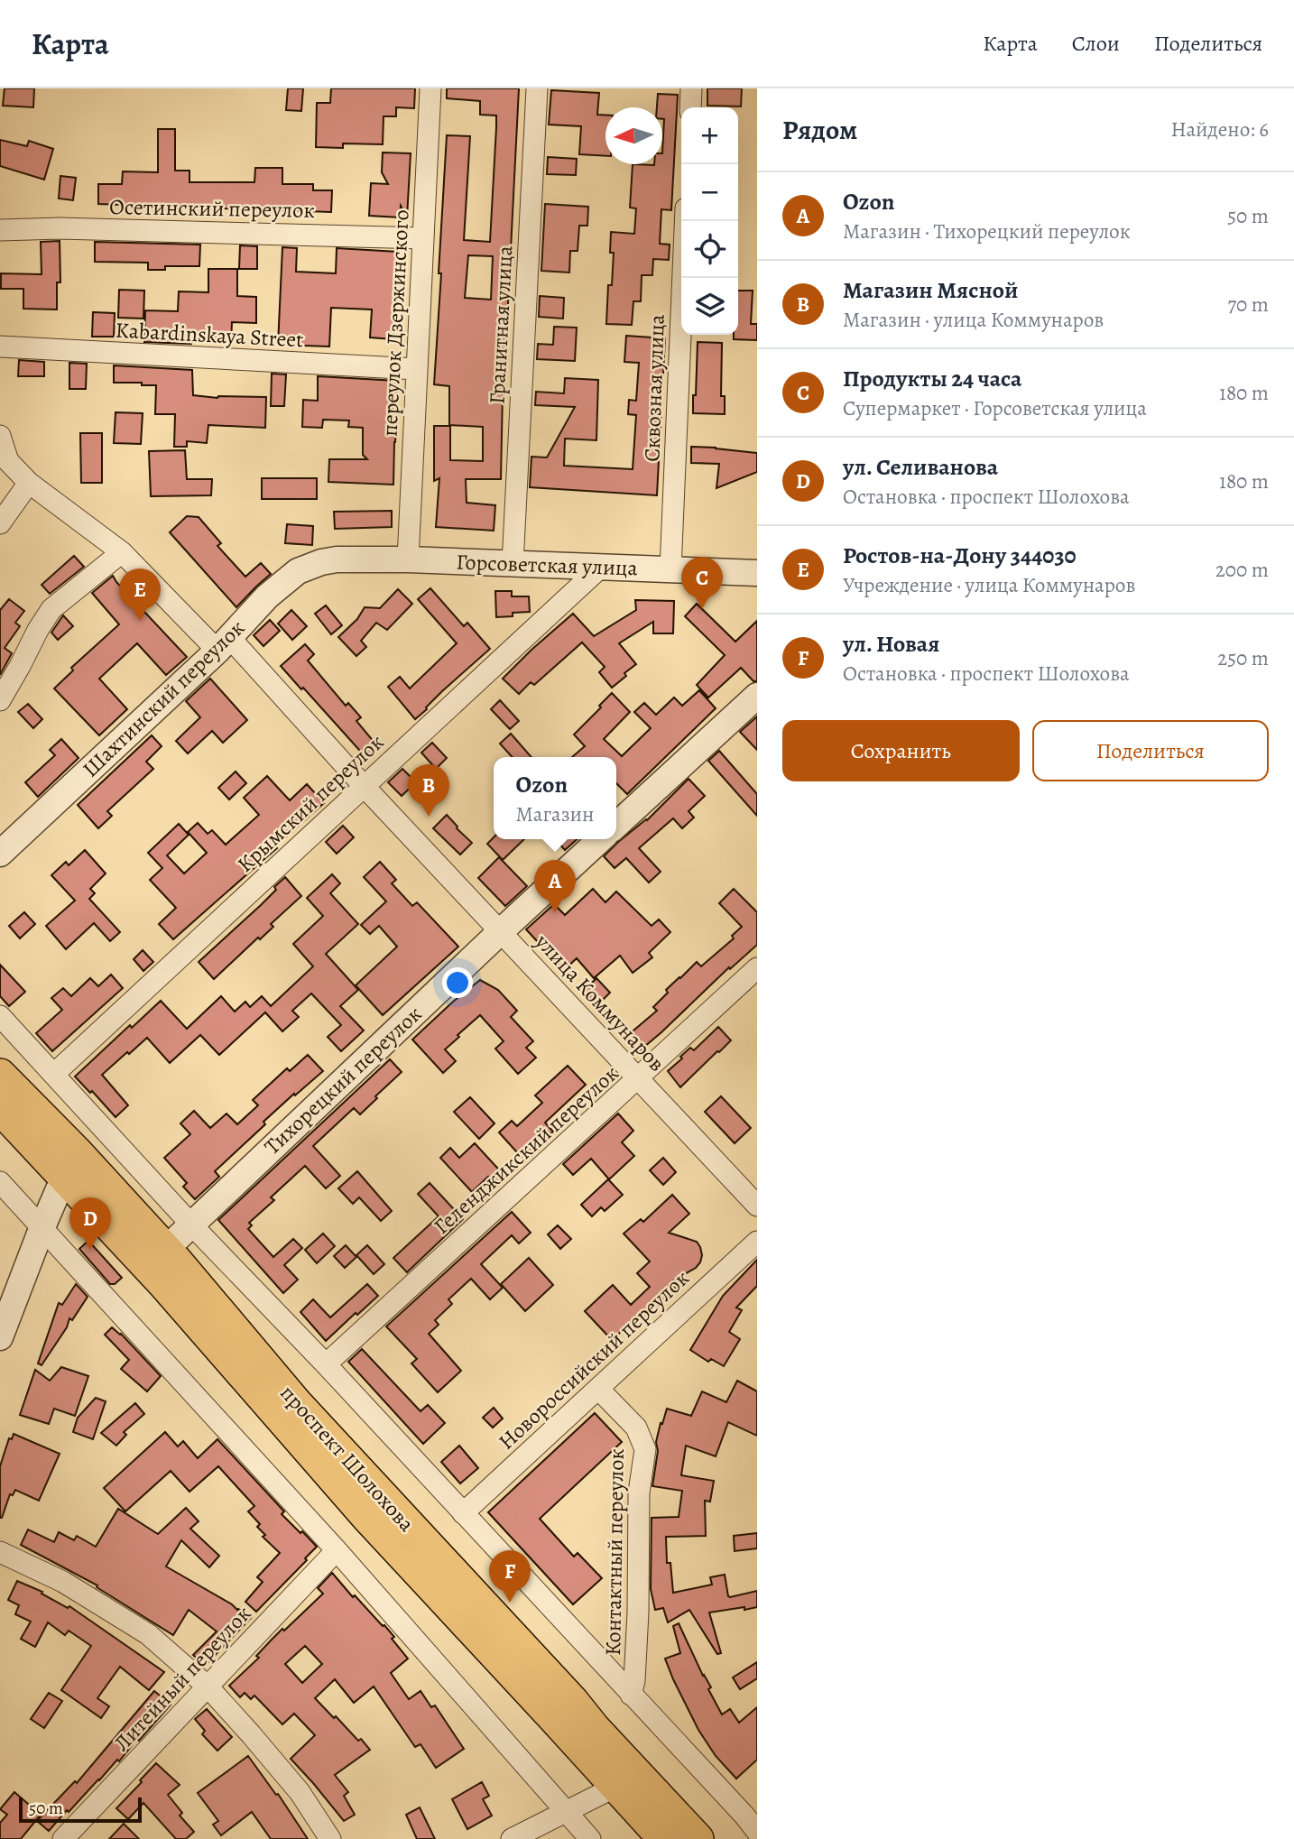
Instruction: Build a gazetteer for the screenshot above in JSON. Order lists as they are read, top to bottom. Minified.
{"streets":{"main road":["проспект Шолохова"],"street":["Осетинский переулок","переулок Дзержинского","Гранитная улица","Kabardinskaya Street","Сквозная улица","Горсоветская улица","Шахтинский переулок","Крымский переулок","улица Коммунаров","Тихорецкий переулок","Геленджикский переулок","Новороссийский переулок","Контактный переулок","Литейный переулок"]},"crossings":[["Осетинский переулок","переулок Дзержинского"],["переулок Дзержинского","Kabardinskaya Street"],["переулок Дзержинского","Горсоветская улица"],["Гранитная улица","Горсоветская улица"],["Сквозная улица","Горсоветская улица"],["Горсоветская улица","Шахтинский переулок"],["Горсоветская улица","Крымский переулок"],["Шахтинский переулок","улица Коммунаров"],["Крымский переулок","улица Коммунаров"],["улица Коммунаров","Тихорецкий переулок"],["улица Коммунаров","Геленджикский переулок"],["Тихорецкий переулок","проспект Шолохова"],["Новороссийский переулок","Контактный переулок"]],"scale_bar":"50 m","north":"left","page":{"header":"Карта","nav":["Карта","Слои","Поделиться"],"heading":["Рядом","Найдено: 6"],"map_buttons":["+","−"],"list":[{"mark":"A","name":"Ozon","note":"Магазин · Тихорецкий переулок","value":"50 m"},{"mark":"B","name":"Магазин Мясной","note":"Магазин · улица Коммунаров","value":"70 m"},{"mark":"C","name":"Продукты 24 часа","note":"Супермаркет · Горсоветская улица","value":"180 m"},{"mark":"D","name":"ул. Селиванова","note":"Остановка · проспект Шолохова","value":"180 m"},{"mark":"E","name":"Ростов-на-Дону 344030","note":"Учреждение · улица Коммунаров","value":"200 m"},{"mark":"F","name":"ул. Новая","note":"Остановка · проспект Шолохова","value":"250 m"}],"pins":["C","E","B","A","D","F"],"buttons":["Сохранить","Поделиться"],"popup":["Ozon","Магазин"],"scale":"50 m"}}
